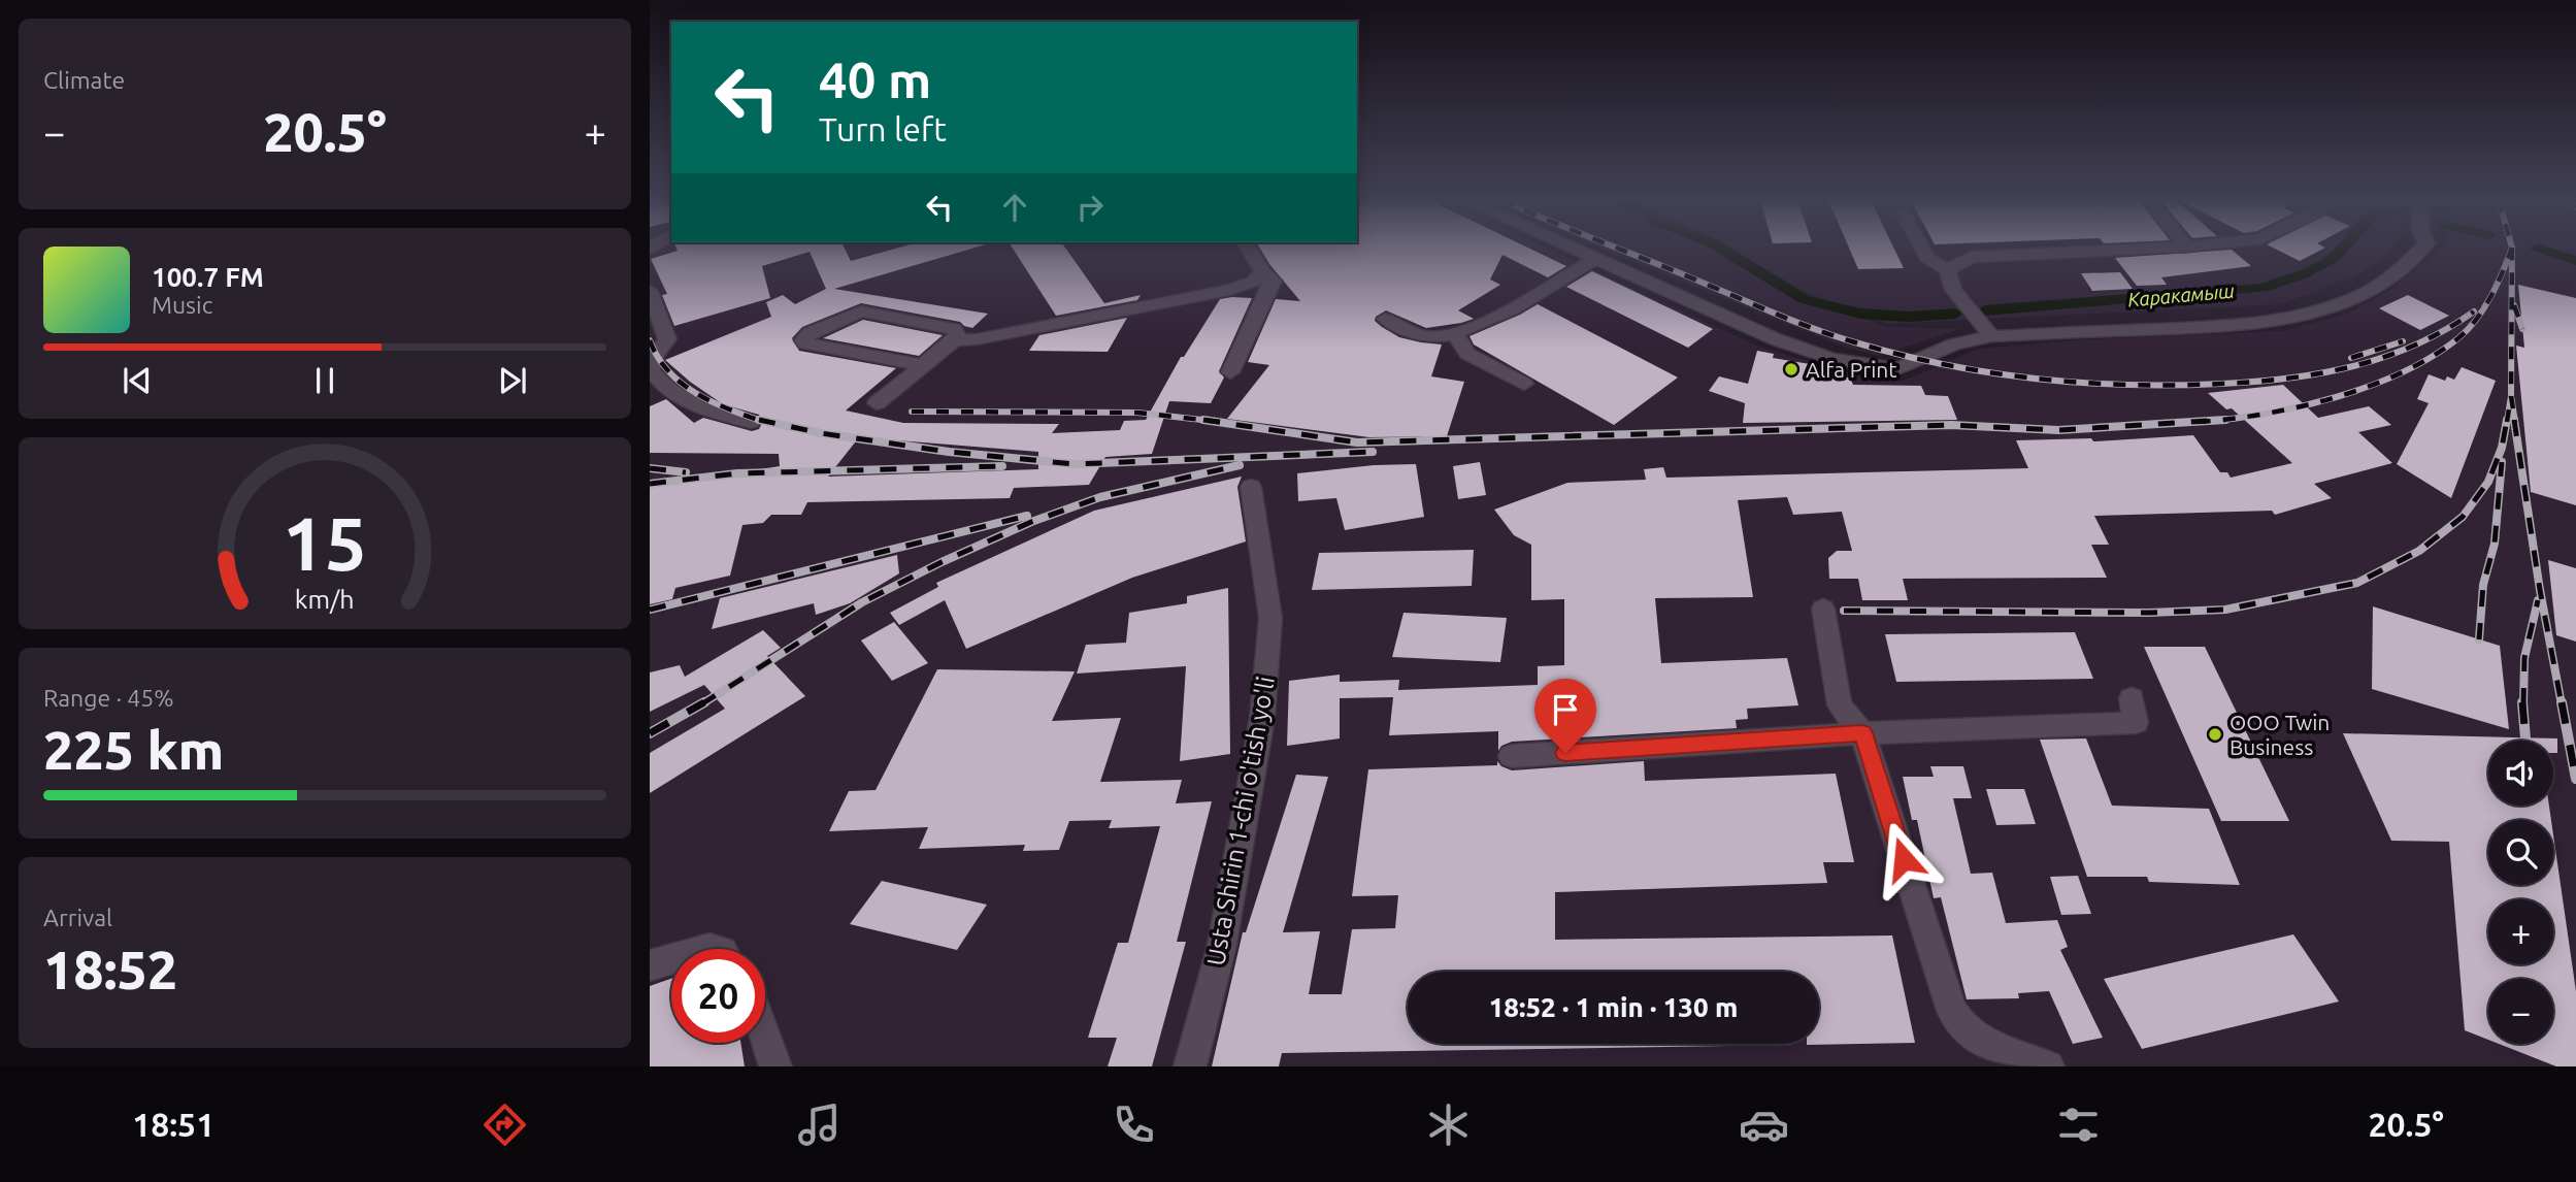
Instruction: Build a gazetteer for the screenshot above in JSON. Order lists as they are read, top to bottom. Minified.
{"streets":{"street":["Usta Shirin 1-chi o'tish yo'li"]},"water":["Каракамыш"],"places":["Alfa Print","ООО Twin Business"],"page":{"tile":["Climate",["Range · 45%","225 km"],["Arrival","18:52"]],"turn":["40 m","Turn left"],"heat":["−","20.5°","+"],"song":["100.7 FM","Music"],"map_buttons":["+","−"],"limit":"20","trip":"18:52 · 1 min · 130 m","tabs":["18:51","20.5°"],"gauge":["15","km/h"]}}
